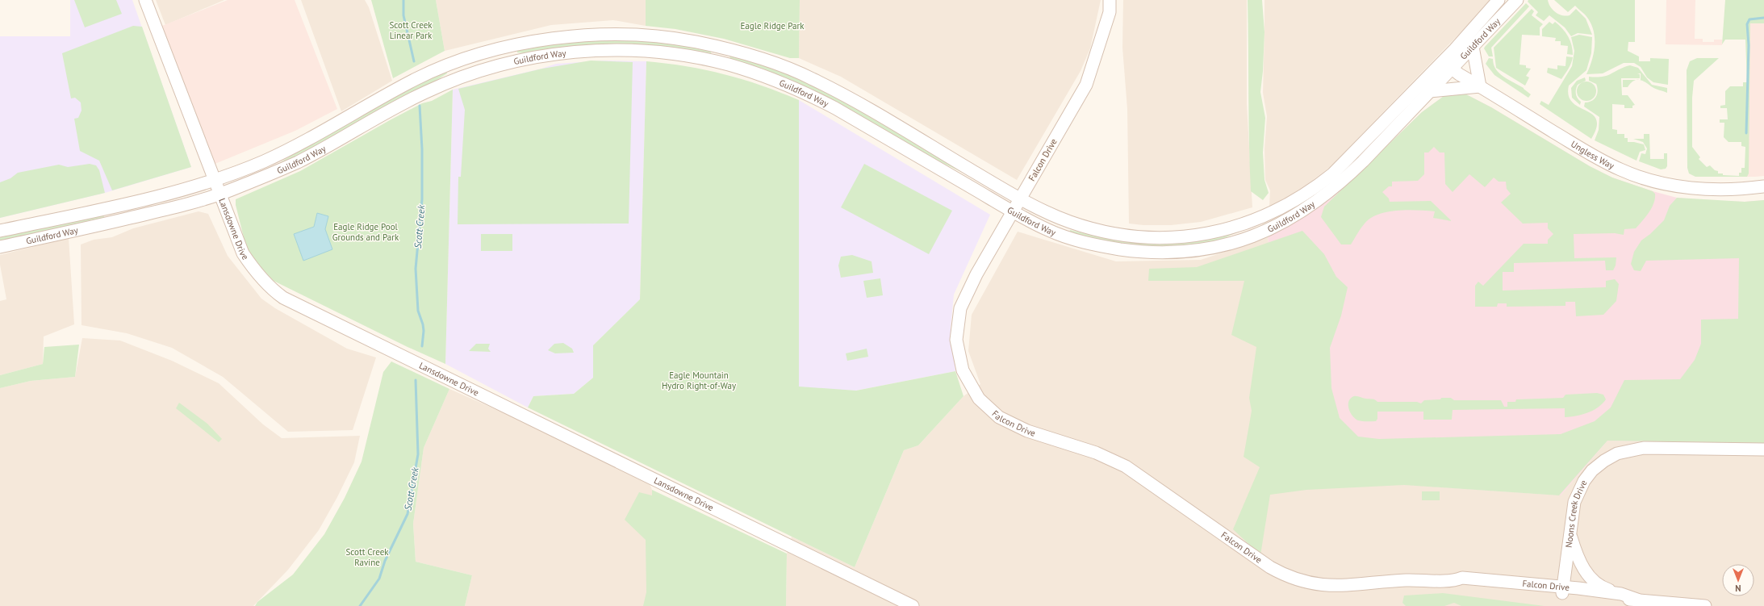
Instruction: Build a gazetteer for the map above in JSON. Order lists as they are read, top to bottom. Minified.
{"streets":{"main road":["Guildford Way","Ungless Way","Falcon Drive","Lansdowne Drive","Noons Creek Drive"]},"crossings":[["Guildford Way","Ungless Way"],["Guildford Way","Falcon Drive"],["Guildford Way","Lansdowne Drive"],["Falcon Drive","Noons Creek Drive"]],"water":["Scott Creek"],"parks":["Scott Creek Linear Park","Eagle Ridge Park","Eagle Ridge Pool Grounds and Park","Eagle Mountain Hydro Right-of-Way","Scott Creek Ravine"],"north":"bottom"}
